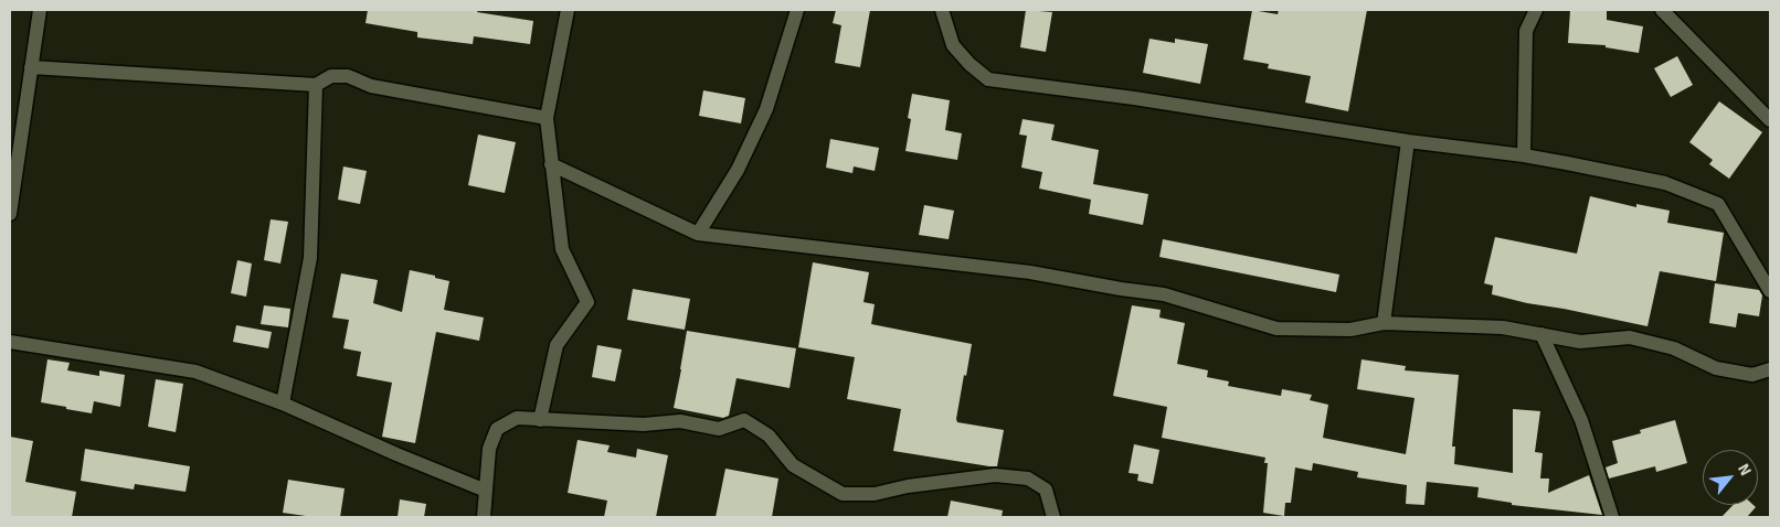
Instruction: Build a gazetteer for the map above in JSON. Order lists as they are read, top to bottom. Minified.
{"north":"top right"}
